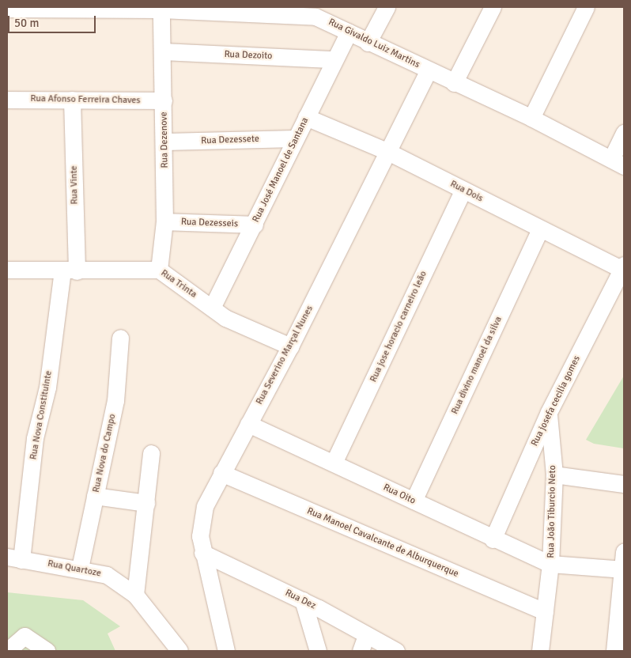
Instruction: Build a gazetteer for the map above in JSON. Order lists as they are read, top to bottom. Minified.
{"streets":{"street":["Rua Givaldo Luiz Martins","Rua Dezoito","Rua Afonso Ferreira Chaves","Rua Dezenove","Rua Dezessete","Rua José Manoel de Santana","Rua Vinte","Rua Dois","Rua Dezesseis","Rua Trinta","Rua jose horacio carneiro leão","Rua Severino Marçal Nunes","Rua divino manoel da silva","Rua josefa cecilia gomes","Rua Nova Constituinte","Rua Nova do Campo","Rua Oito","Rua João Tiburcio Neto","Rua Manoel Cavalcante de Alburquerque","Rua Quartoze","Rua Dez"]},"crossings":[["Rua Givaldo Luiz Martins","Rua Dezenove"],["Rua Givaldo Luiz Martins","Rua José Manoel de Santana"],["Rua Givaldo Luiz Martins","Rua Severino Marçal Nunes"],["Rua Dezoito","Rua Dezenove"],["Rua Dezoito","Rua José Manoel de Santana"],["Rua Afonso Ferreira Chaves","Rua Dezenove"],["Rua Afonso Ferreira Chaves","Rua Vinte"],["Rua Dezenove","Rua Dezessete"],["Rua Dezenove","Rua Dezesseis"],["Rua Dezenove","Rua Trinta"],["Rua Dezessete","Rua José Manoel de Santana"],["Rua José Manoel de Santana","Rua Dois"],["Rua José Manoel de Santana","Rua Dezesseis"],["Rua José Manoel de Santana","Rua Trinta"],["Rua Vinte","Rua Trinta"],["Rua Vinte","Rua Nova Constituinte"],["Rua Dois","Rua jose horacio carneiro leão"],["Rua Dois","Rua Severino Marçal Nunes"],["Rua Dois","Rua divino manoel da silva"],["Rua Dois","Rua josefa cecilia gomes"],["Rua Trinta","Rua Severino Marçal Nunes"],["Rua Trinta","Rua Nova Constituinte"],["Rua jose horacio carneiro leão","Rua Oito"],["Rua Severino Marçal Nunes","Rua Oito"],["Rua Severino Marçal Nunes","Rua Manoel Cavalcante de Alburquerque"],["Rua Severino Marçal Nunes","Rua Dez"],["Rua divino manoel da silva","Rua Oito"],["Rua josefa cecilia gomes","Rua Oito"],["Rua josefa cecilia gomes","Rua João Tiburcio Neto"],["Rua Nova Constituinte","Rua Quartoze"],["Rua Nova do Campo","Rua Quartoze"],["Rua Oito","Rua João Tiburcio Neto"],["Rua João Tiburcio Neto","Rua Manoel Cavalcante de Alburquerque"]],"scale_bar":"50 m"}
